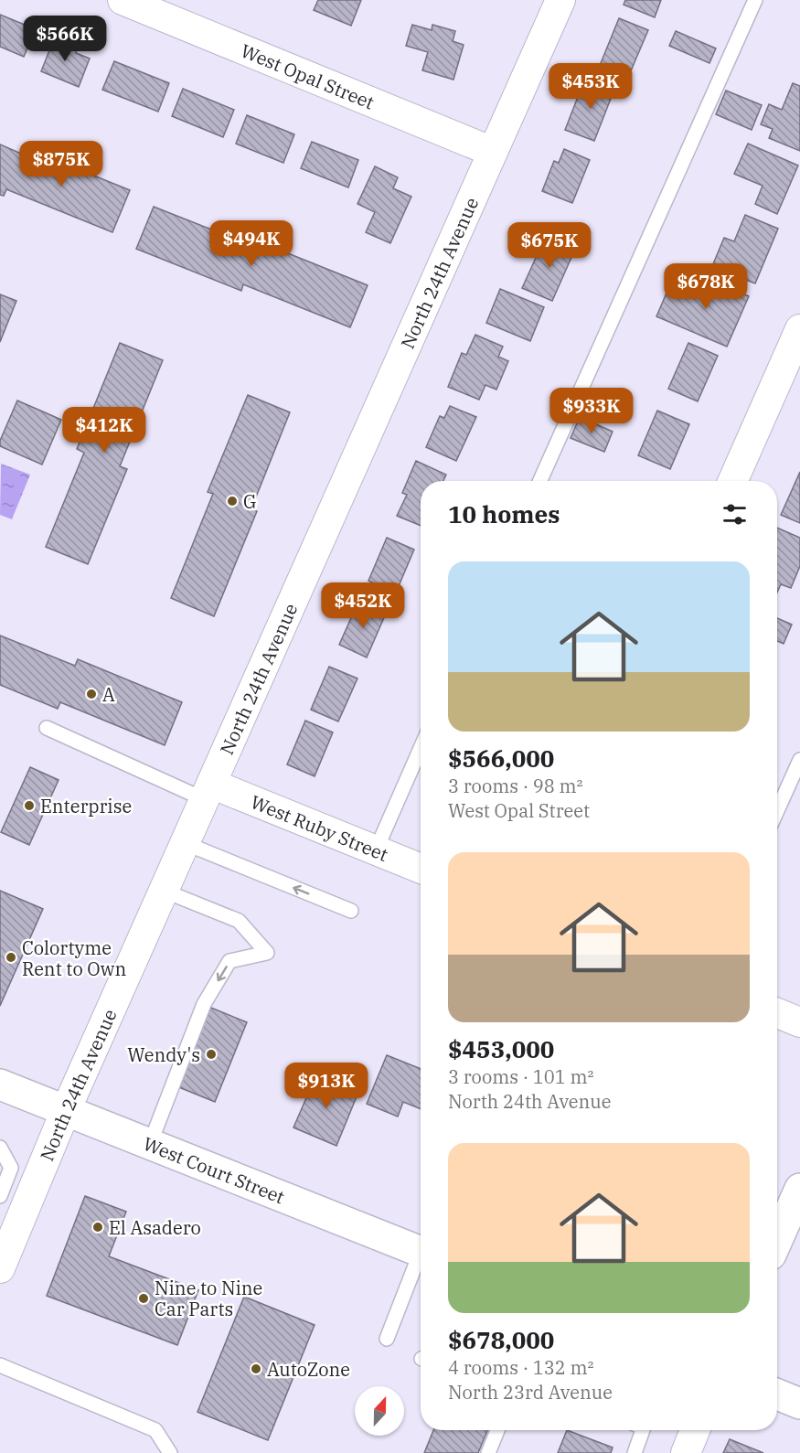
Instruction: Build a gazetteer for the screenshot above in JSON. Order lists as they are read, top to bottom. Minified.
{"streets":{"main road":["West Court Street"],"street":["West Opal Street","North 24th Avenue","West Ruby Street"]},"crossings":[["West Opal Street","North 24th Avenue"],["North 24th Avenue","West Ruby Street"],["North 24th Avenue","West Court Street"]],"places":["G","A","Enterprise","Colortyme Rent to Own","Wendy's","El Asadero","Nine to Nine Car Parts","AutoZone"],"north":"top","page":{"price":["$566K","$453K","$875K","$494K","$675K","$678K","$933K","$412K","$452K","$913K"],"heading":"10 homes","list":[{"name":"$566,000","note":"3 rooms · 98 m² · West Opal Street"},{"name":"$453,000","note":"3 rooms · 101 m² · North 24th Avenue"},{"name":"$678,000","note":"4 rooms · 132 m² · North 23rd Avenue"}]}}
